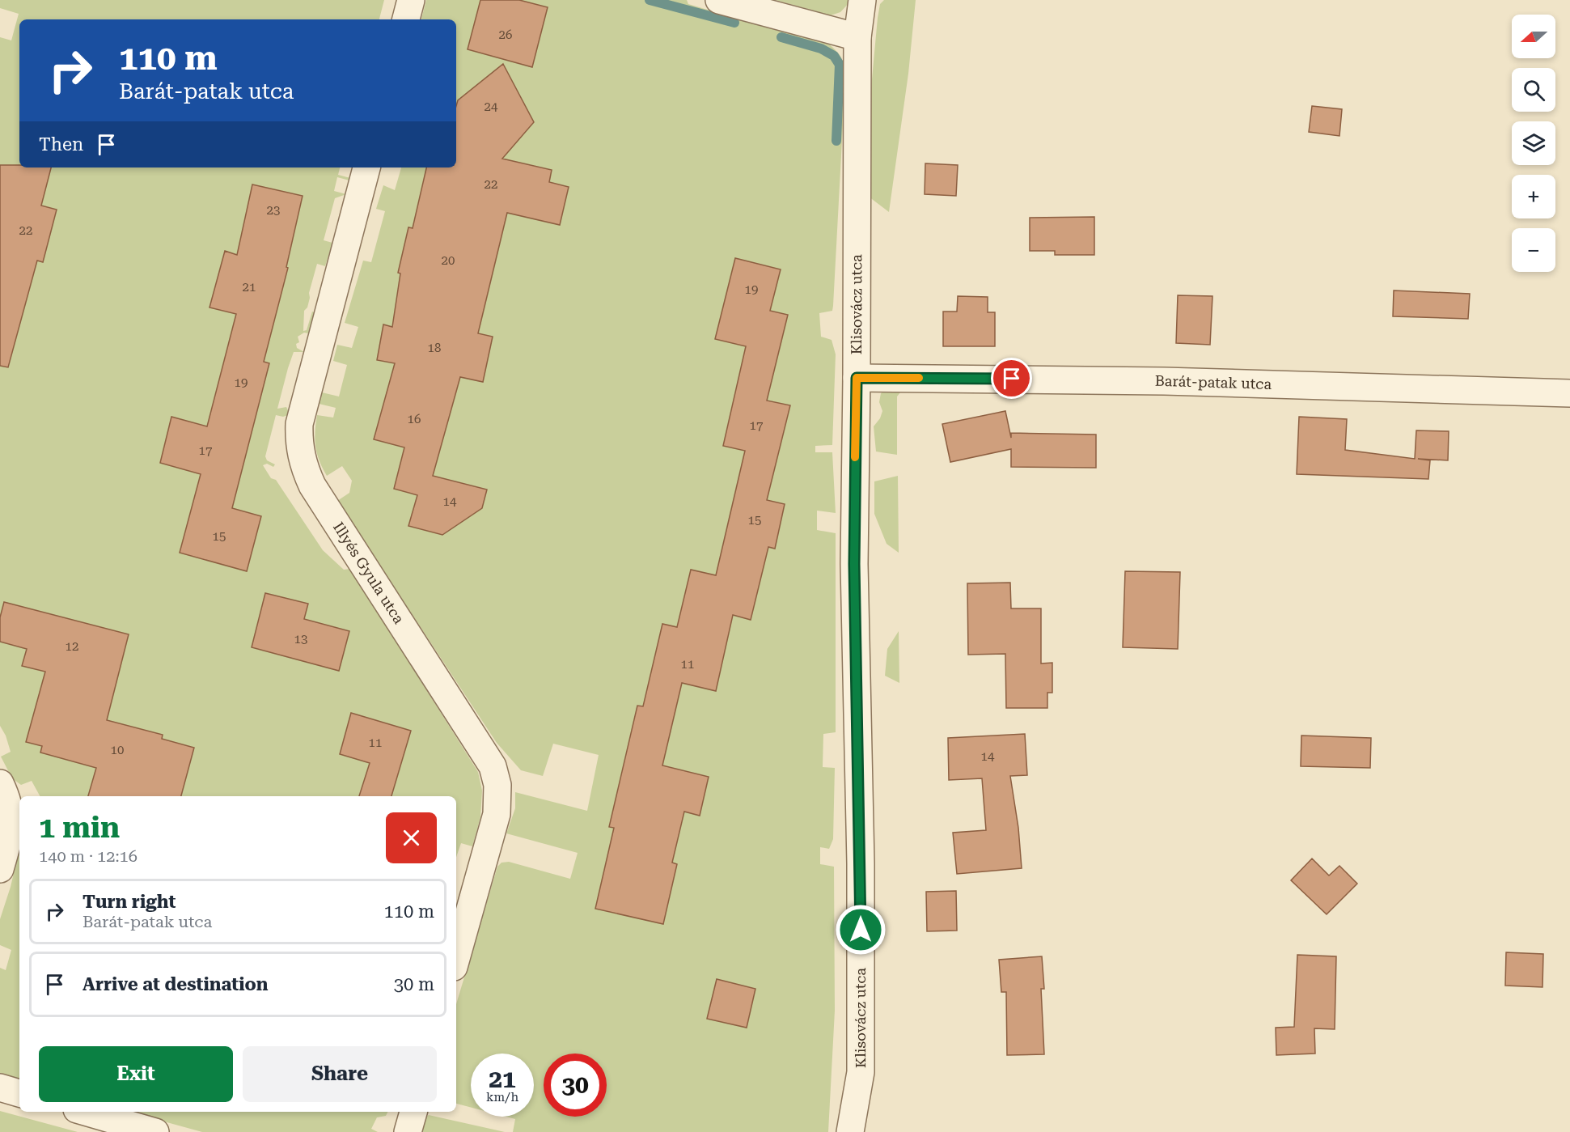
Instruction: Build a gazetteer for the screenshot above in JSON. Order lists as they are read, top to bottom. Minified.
{"streets":{"street":["Klisovácz utca","Barát-patak utca","Illyés Gyula utca"]},"crossings":[["Klisovácz utca","Barát-patak utca"]],"house_numbers":["26","24","22","23","22","20","21","19","18","19","16","17","17","14","15","15","13","12","11","11","10","14"],"north":"left","page":{"map_buttons":["+","−"],"turn":["110 m","Barát-patak utca"],"then":"Then","heading":["1 min","140 m · 12:16"],"list":[{"name":"Turn right","note":"Barát-patak utca","value":"110 m"},{"name":"Arrive at destination","value":"30 m"}],"buttons":["Exit","Share"],"speed":"21 km/h","limit":"30"}}
